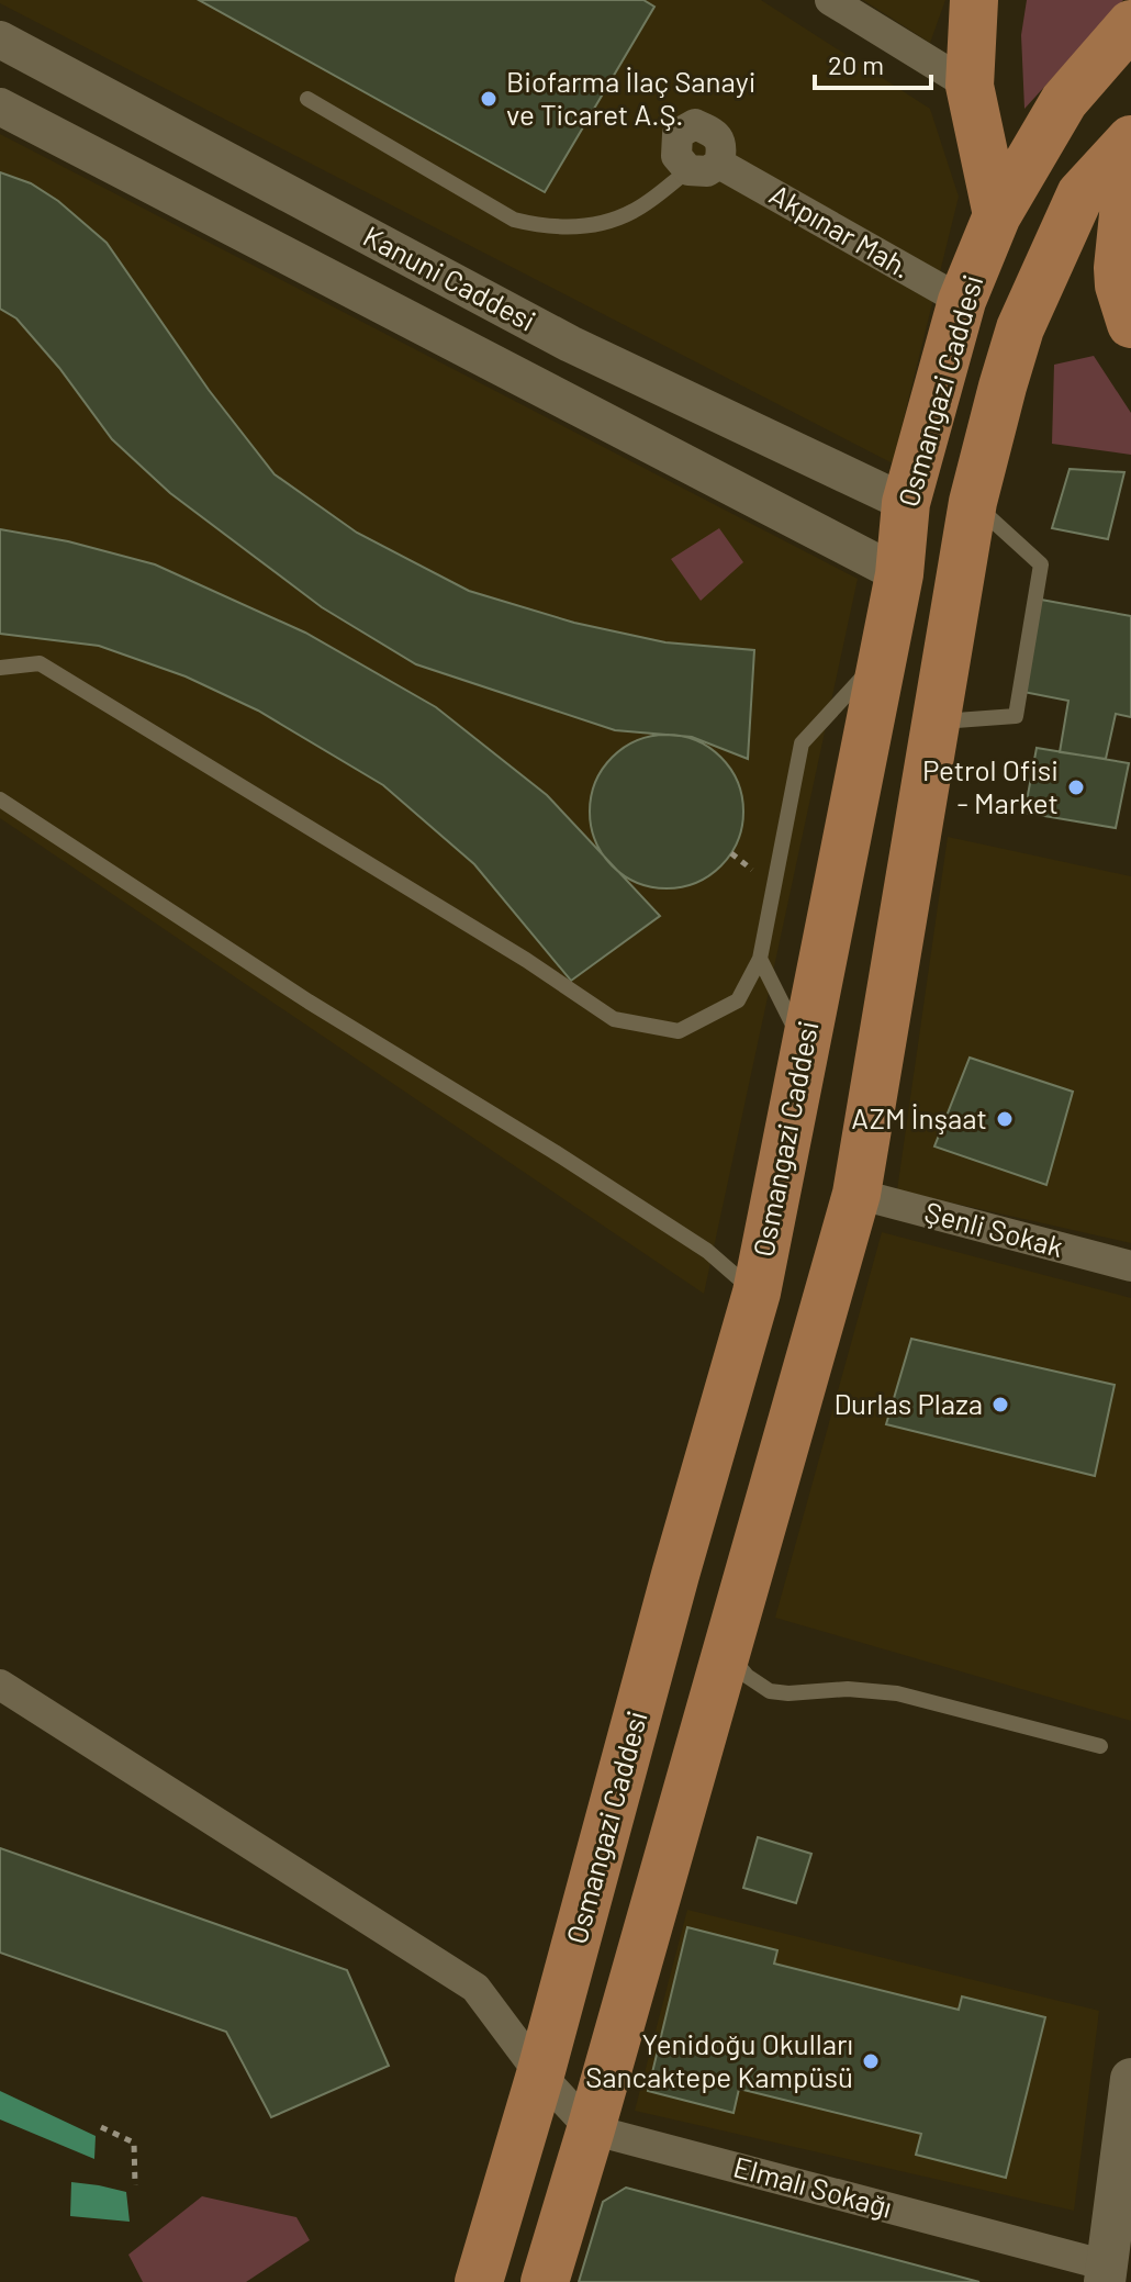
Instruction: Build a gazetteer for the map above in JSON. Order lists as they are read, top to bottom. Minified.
{"streets":{"main road":["Osmangazi Caddesi"],"street":["Akpınar Mah.","Kanuni Caddesi","Şenli Sokak","Elmalı Sokağı"]},"crossings":[["Akpınar Mah.","Osmangazi Caddesi"],["Kanuni Caddesi","Osmangazi Caddesi"],["Osmangazi Caddesi","Şenli Sokak"],["Osmangazi Caddesi","Elmalı Sokağı"]],"places":["Biofarma İlaç Sanayi ve Ticaret A.Ş.","Petrol Ofisi - Market","AZM İnşaat","Durlas Plaza","Yenidoğu Okulları Sancaktepe Kampüsü"],"scale_bar":"20 m"}
